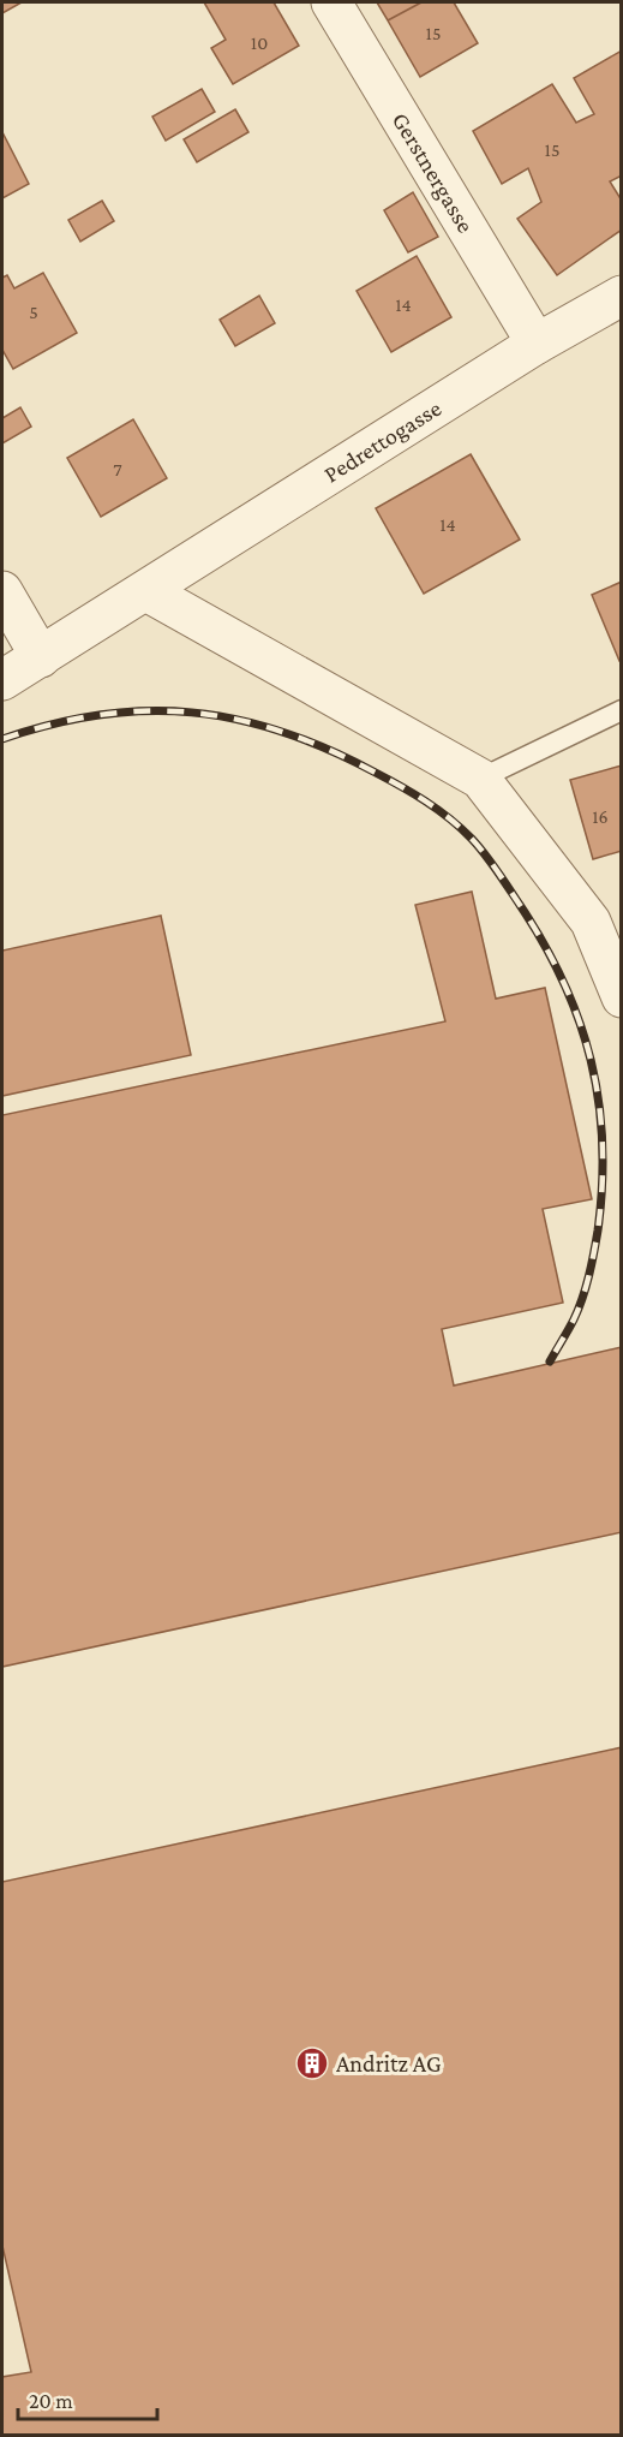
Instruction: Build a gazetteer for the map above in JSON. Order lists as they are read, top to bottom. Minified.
{"streets":{"street":["Gerstnergasse","Pedrettogasse"]},"crossings":[["Gerstnergasse","Pedrettogasse"]],"places":{"building":["Andritz AG"]},"house_numbers":["15","10","15","14","5","7","14","16"],"scale_bar":"20 m"}
